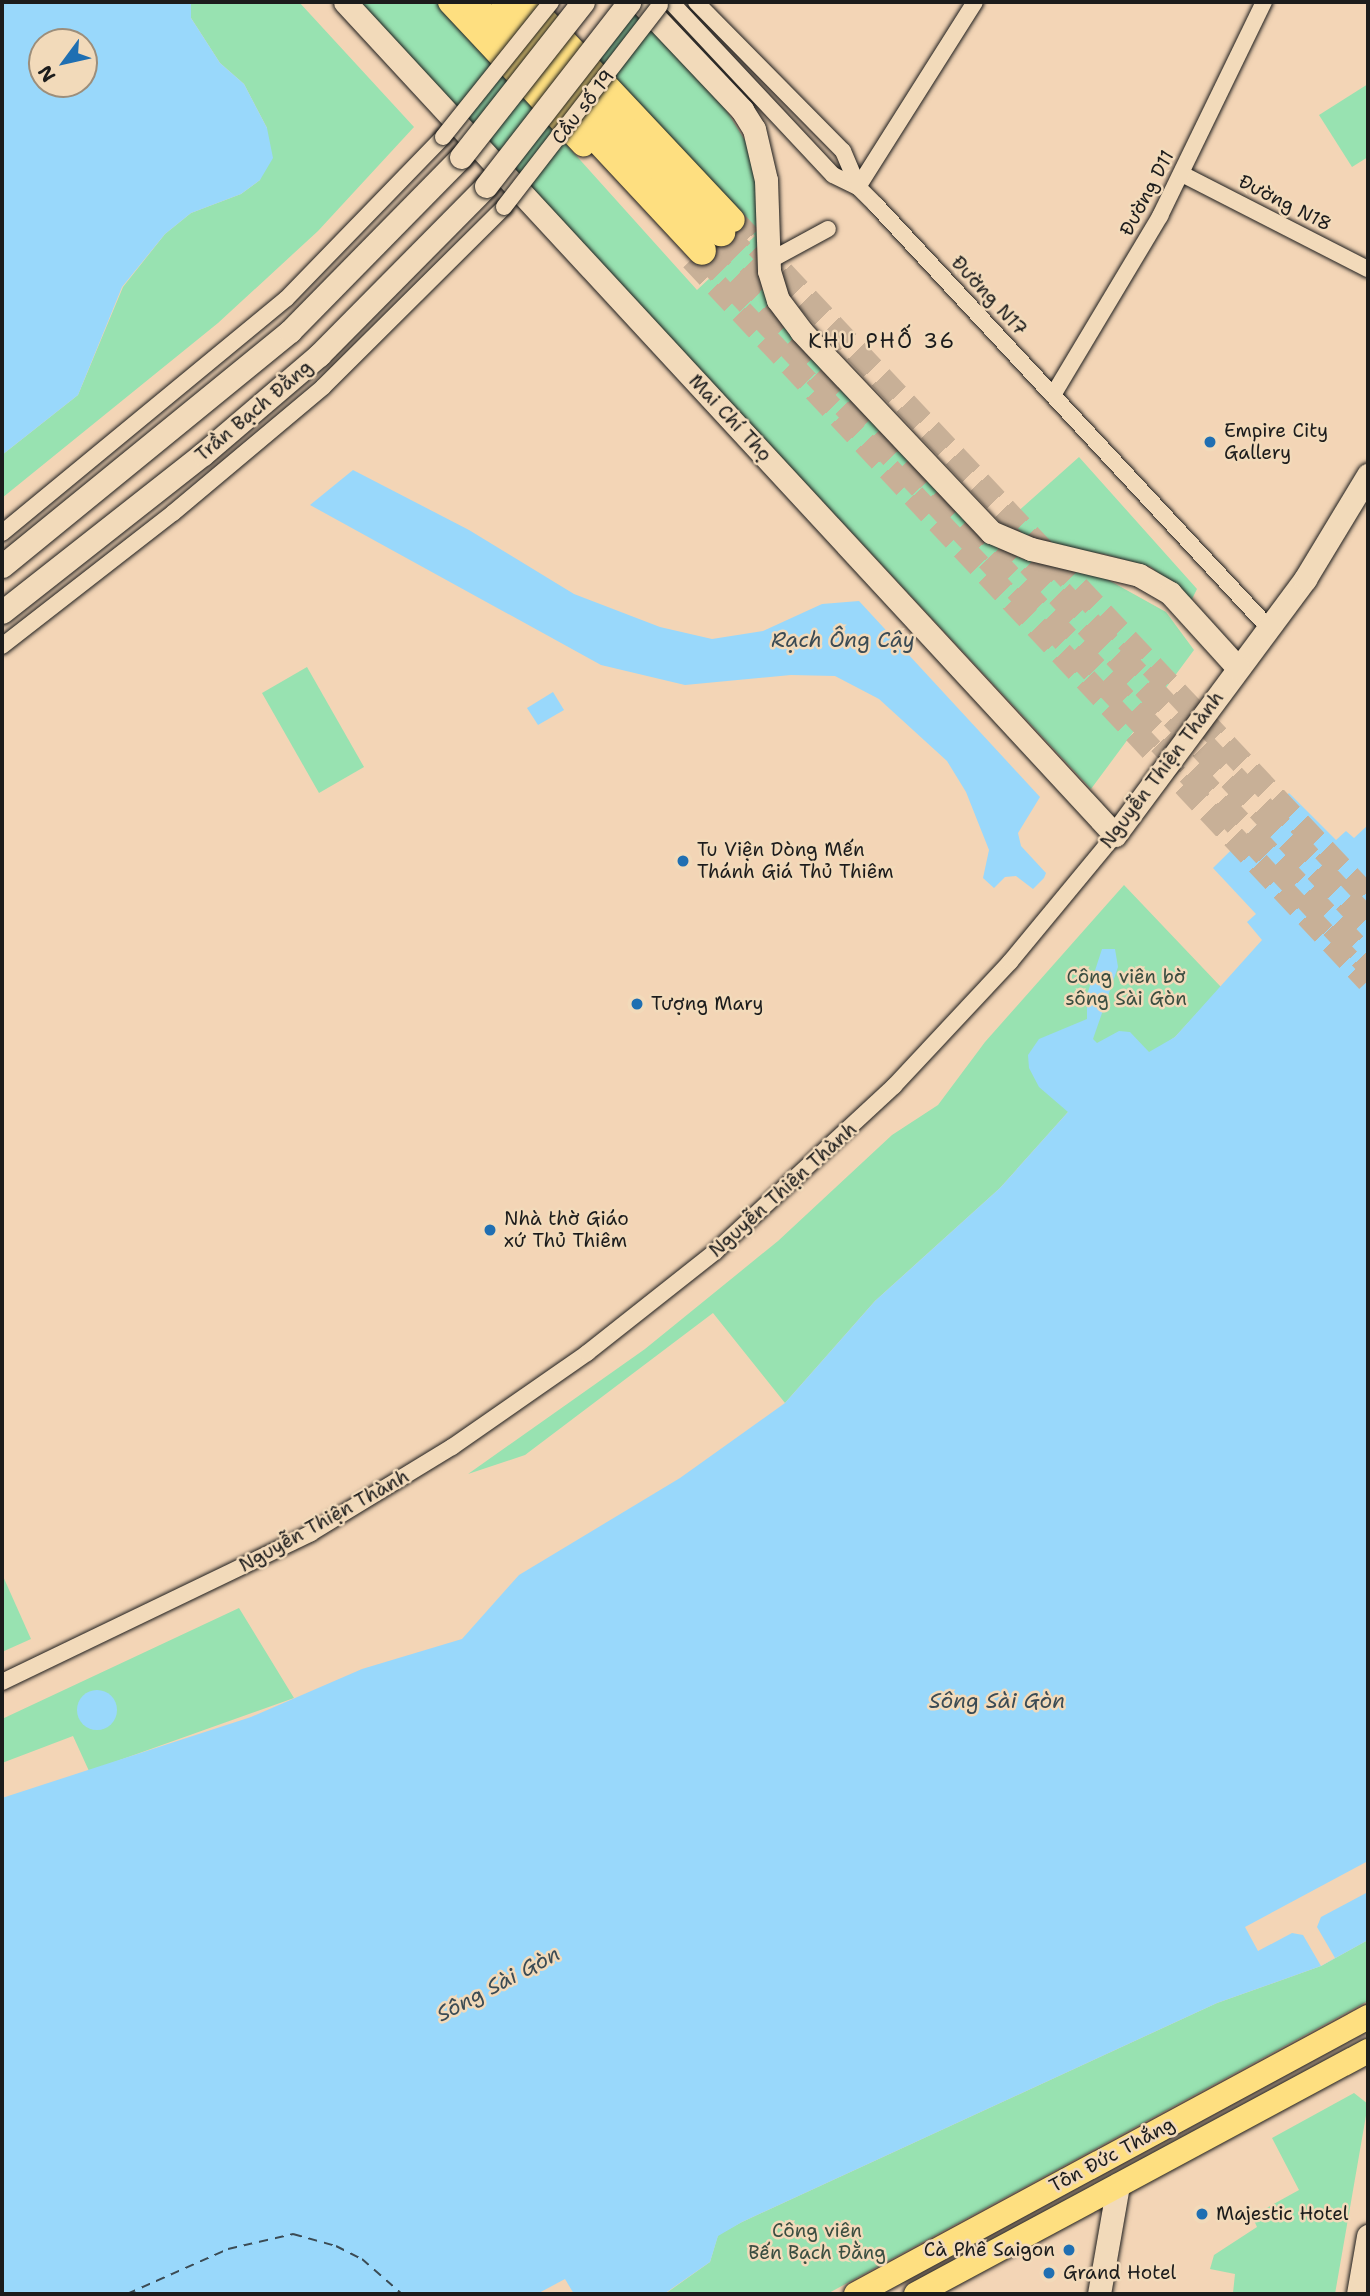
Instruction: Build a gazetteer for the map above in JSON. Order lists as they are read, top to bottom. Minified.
{"streets":{"main road":["Tôn Ðức Thắng"],"street":["Cầu số 19","Đường D11","Đường N18","Đường N17","Trần Bạch Đằng","Mai Chí Thọ","Nguyễn Thiện Thành"]},"crossings":[["Cầu số 19","Đường N17"],["Cầu số 19","Trần Bạch Đằng"],["Đường D11","Đường N18"],["Đường D11","Đường N17"],["Đường N17","Nguyễn Thiện Thành"],["Mai Chí Thọ","Nguyễn Thiện Thành"]],"districts":["KHU PHỐ 36"],"water":["Rạch Ông Cậy","Sông Sài Gòn"],"parks":["Công viên bờ sông Sài Gòn","Công viên Bến Bạch Đằng"],"places":["Empire City Gallery","Tu Viện Dòng Mến Thánh Giá Thủ Thiêm","Tượng Mary","Nhà thờ Giáo xứ Thủ Thiêm","Majestic Hotel","Cà Phê Saigon","Grand Hotel"],"north":"bottom left"}
